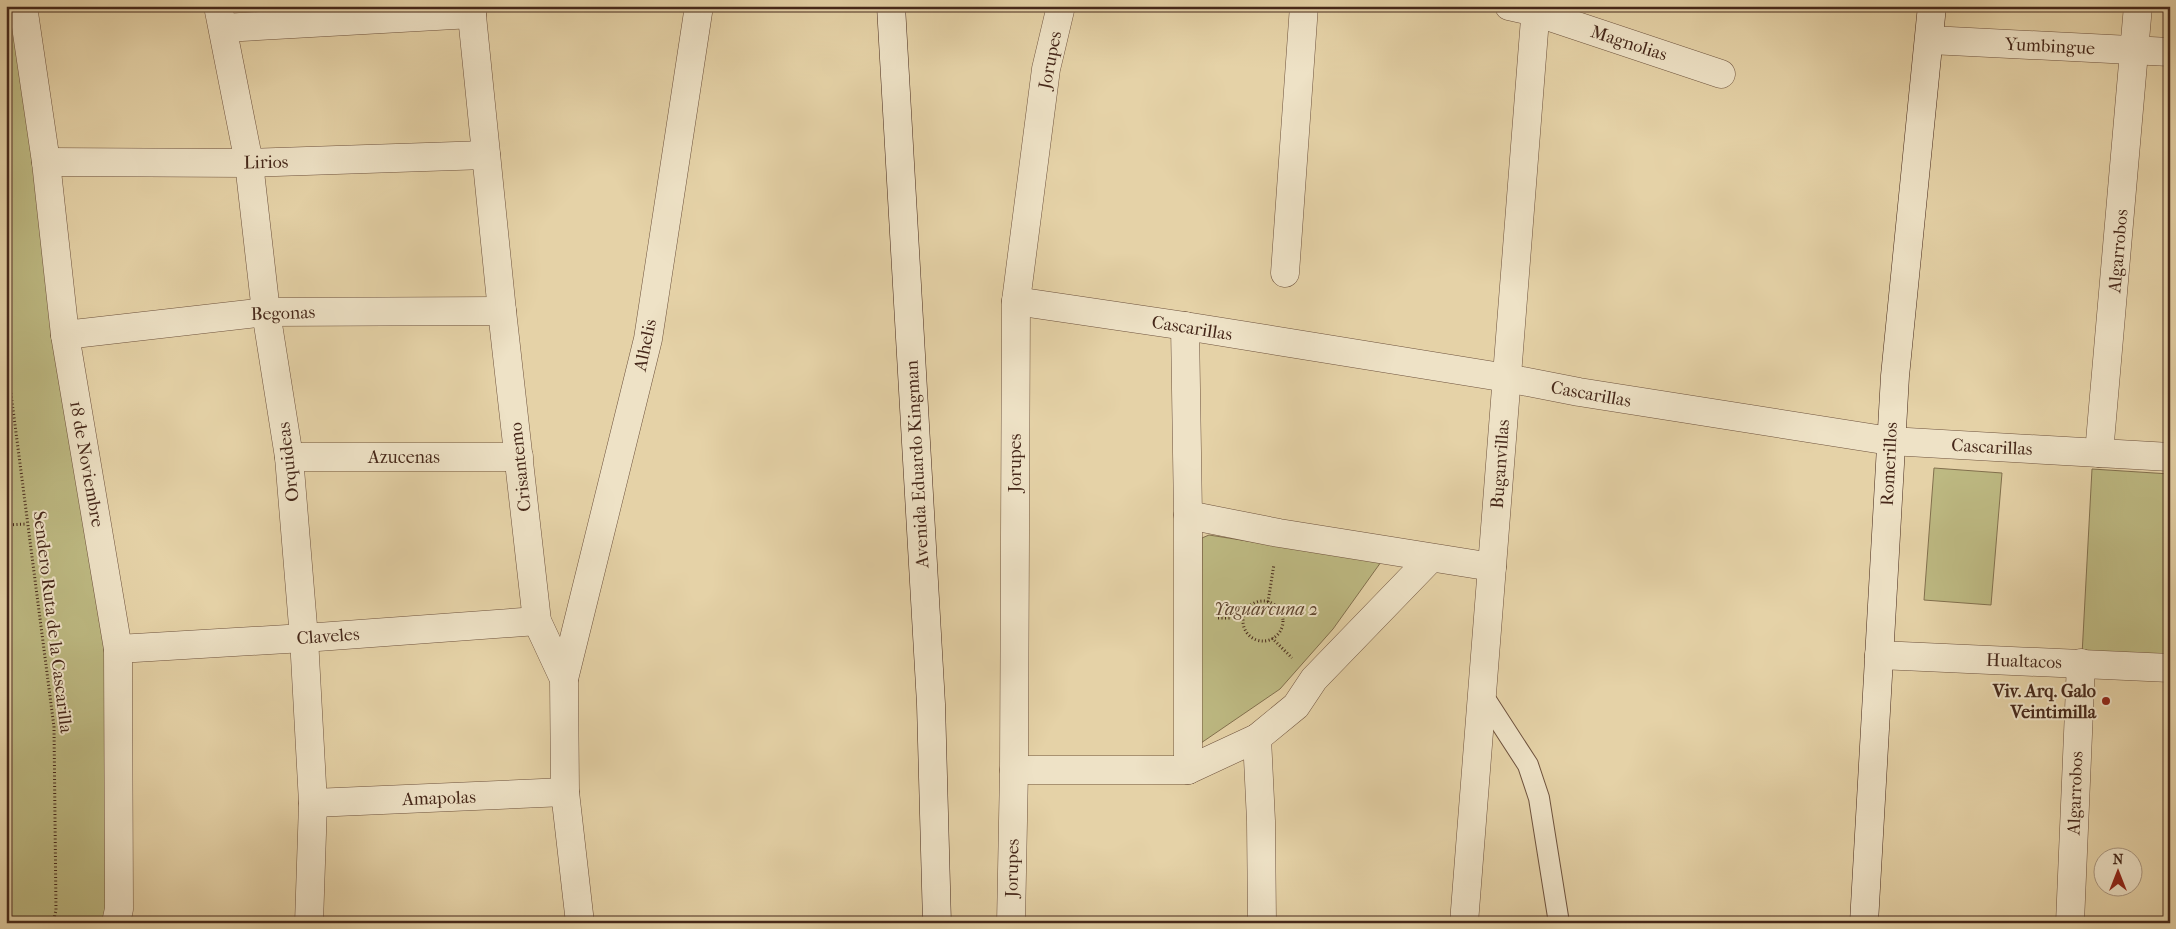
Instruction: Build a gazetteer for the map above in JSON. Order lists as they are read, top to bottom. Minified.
{"streets":{"street":["Magnolias","Yumbingue","Jorupes","Lirios","Algarrobos","Begonas","Cascarillas","Alhelis","Azucenas","Orquideas","18 de Noviembre","Avenida Eduardo Kingman","Buganvillas","Romerillos","Crisantemo","Claveles","Hualtacos","Amapolas"],"path":["Sendero Ruta de la Cascarilla"]},"crossings":[["Magnolias","Buganvillas"],["Yumbingue","Algarrobos"],["Yumbingue","Romerillos"],["Jorupes","Cascarillas"],["Lirios","Orquideas"],["Lirios","18 de Noviembre"],["Lirios","Crisantemo"],["Algarrobos","Cascarillas"],["Algarrobos","Hualtacos"],["Begonas","Orquideas"],["Begonas","18 de Noviembre"],["Begonas","Crisantemo"],["Cascarillas","Buganvillas"],["Cascarillas","Romerillos"],["Alhelis","Crisantemo"],["Azucenas","Orquideas"],["Azucenas","Crisantemo"],["Orquideas","Claveles"],["Orquideas","Amapolas"],["18 de Noviembre","Claveles"],["Romerillos","Hualtacos"],["Crisantemo","Claveles"],["Crisantemo","Amapolas"]],"parks":["Yaguarcuna 2"],"places":["Viv. Arq. Galo Veintimilla"],"north":"top"}
